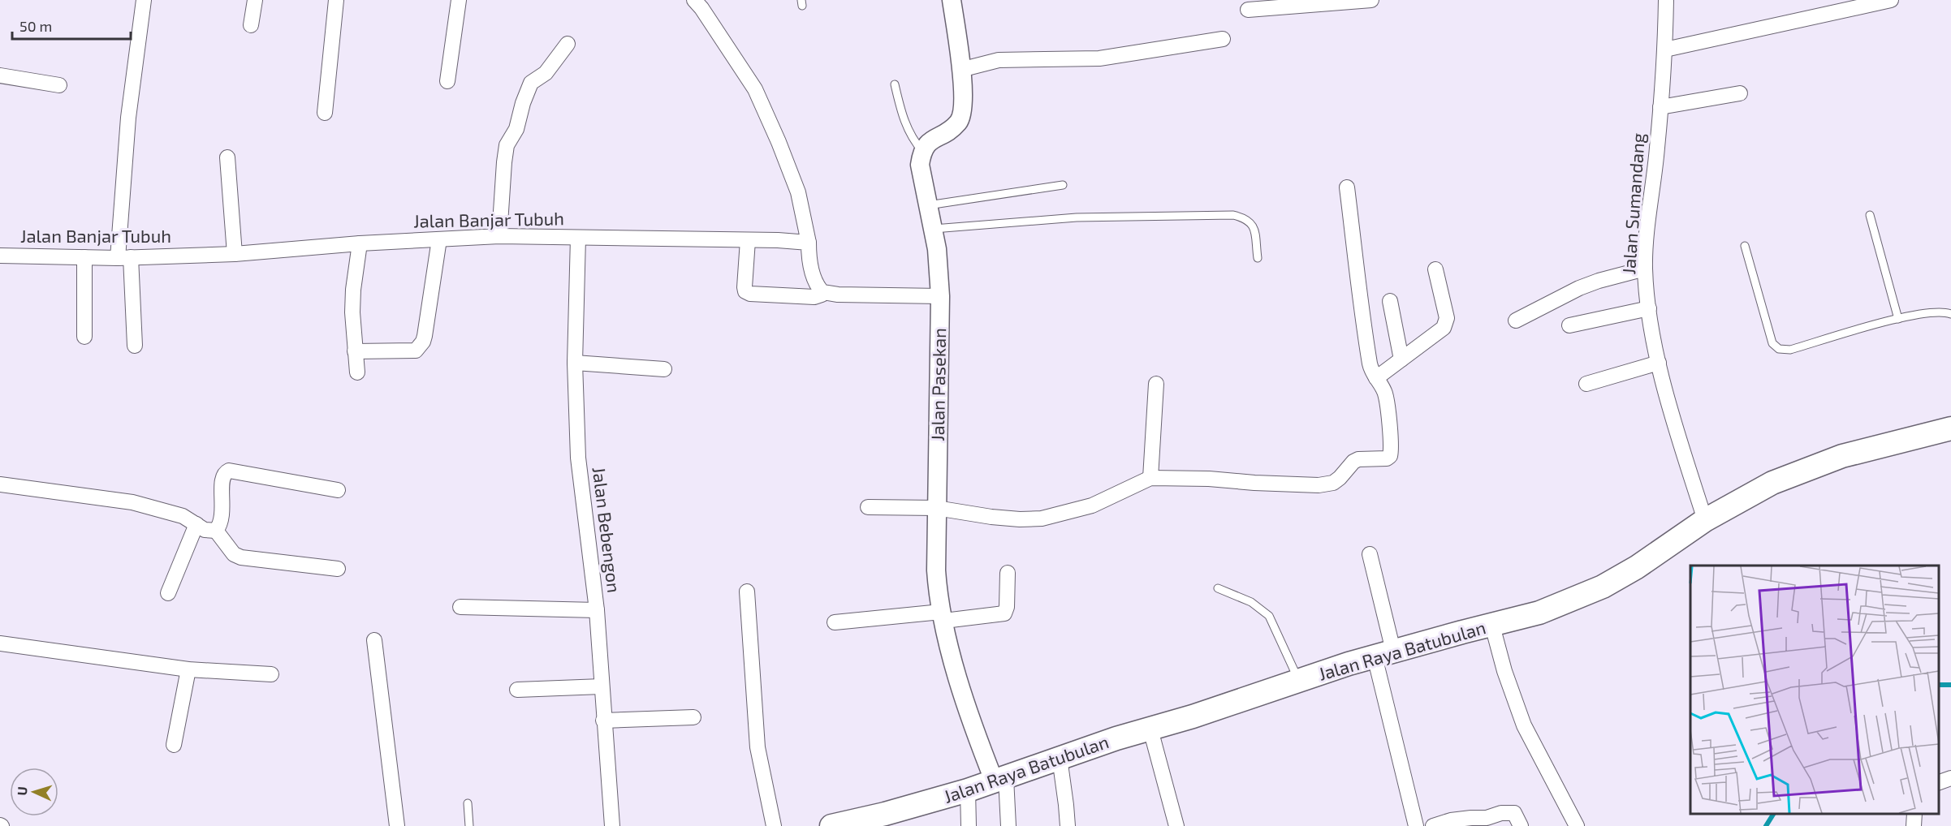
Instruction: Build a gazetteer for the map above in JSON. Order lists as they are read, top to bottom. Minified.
{"streets":{"highway":["Jalan Raya Batubulan"],"street":["Jalan Sumandang","Jalan Banjar Tubuh","Jalan Pasekan","Jalan Bebengon"]},"crossings":[["Jalan Sumandang","Jalan Raya Batubulan"],["Jalan Banjar Tubuh","Jalan Bebengon"],["Jalan Pasekan","Jalan Raya Batubulan"]],"scale_bar":"50 m","north":"left"}
